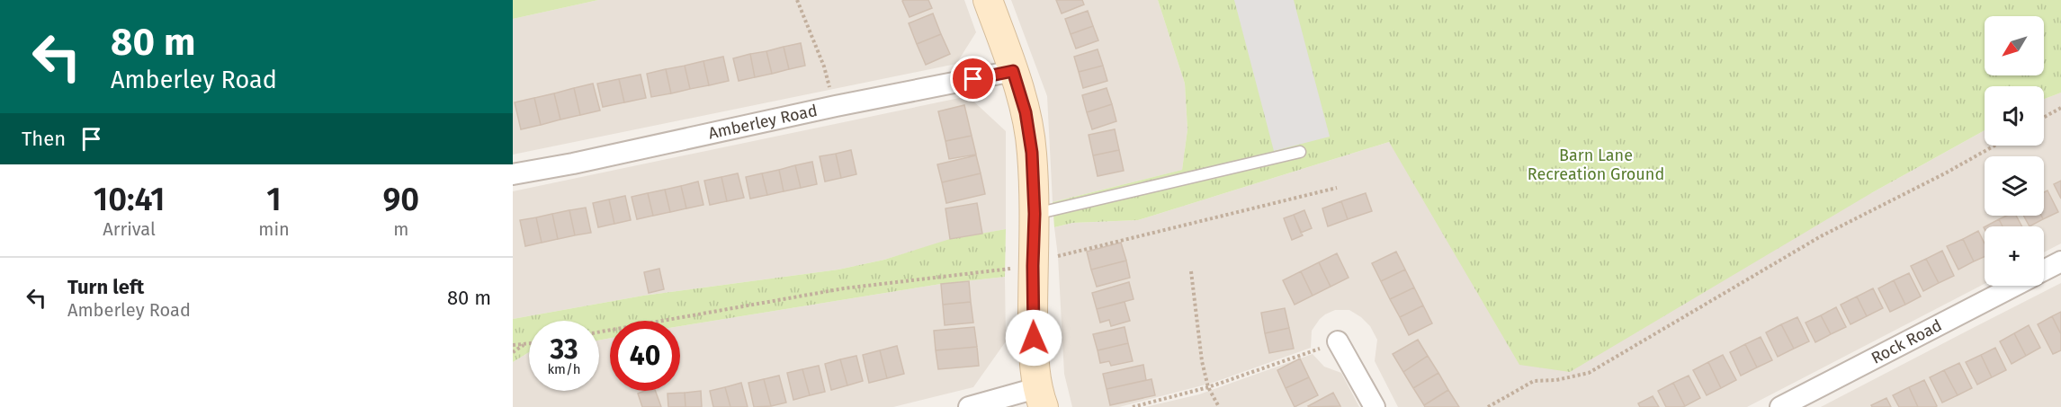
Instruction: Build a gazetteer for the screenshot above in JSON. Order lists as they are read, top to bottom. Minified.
{"streets":{"street":["Amberley Road","Rock Road"]},"parks":["Barn Lane Recreation Ground"],"north":"bottom left","page":{"turn":["80 m","Amberley Road"],"map_buttons":"+","then":"Then","eta":["10:41","Arrival","1","min","90","m"],"list":[{"name":"Turn left","note":"Amberley Road","value":"80 m"}],"speed":"33 km/h","limit":"40"}}
